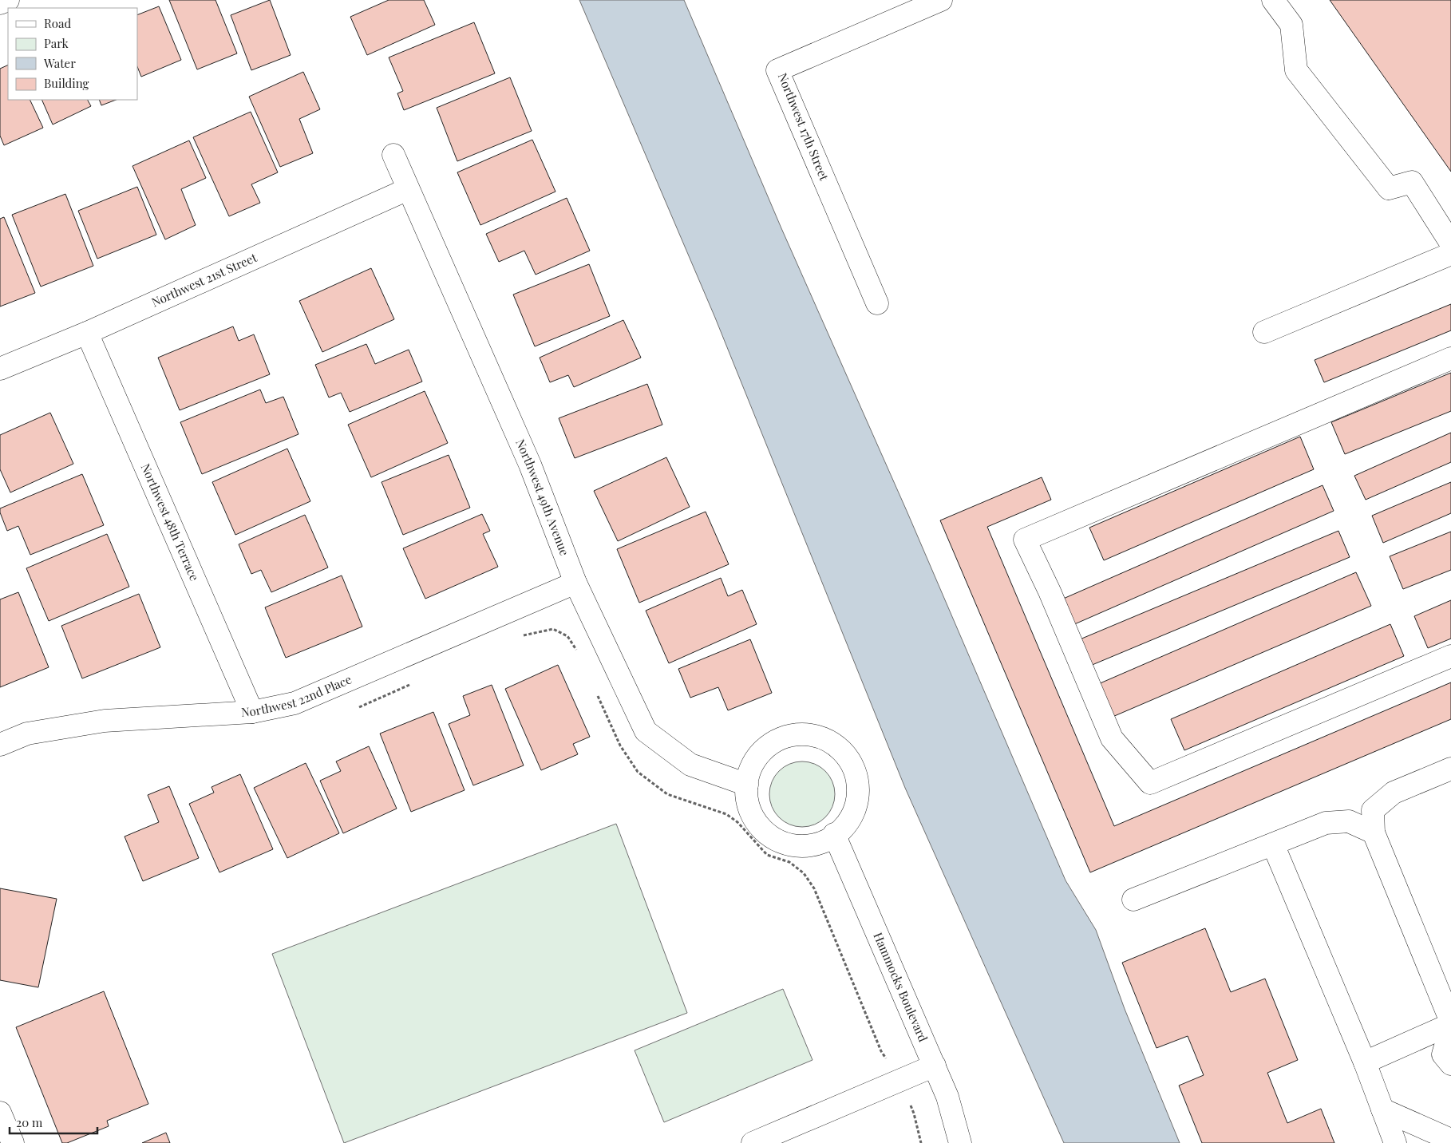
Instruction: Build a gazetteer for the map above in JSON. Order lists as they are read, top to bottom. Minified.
{"streets":{"street":["Northwest 17th Street","Northwest 21st Street","Northwest 49th Avenue","Northwest 48th Terrace","Northwest 22nd Place","Hammocks Boulevard"]},"crossings":[["Northwest 21st Street","Northwest 49th Avenue"],["Northwest 21st Street","Northwest 48th Terrace"],["Northwest 49th Avenue","Northwest 22nd Place"],["Northwest 49th Avenue","Hammocks Boulevard"],["Northwest 48th Terrace","Northwest 22nd Place"]],"legend":["Road","Park","Water","Building"],"scale_bar":"20 m"}
